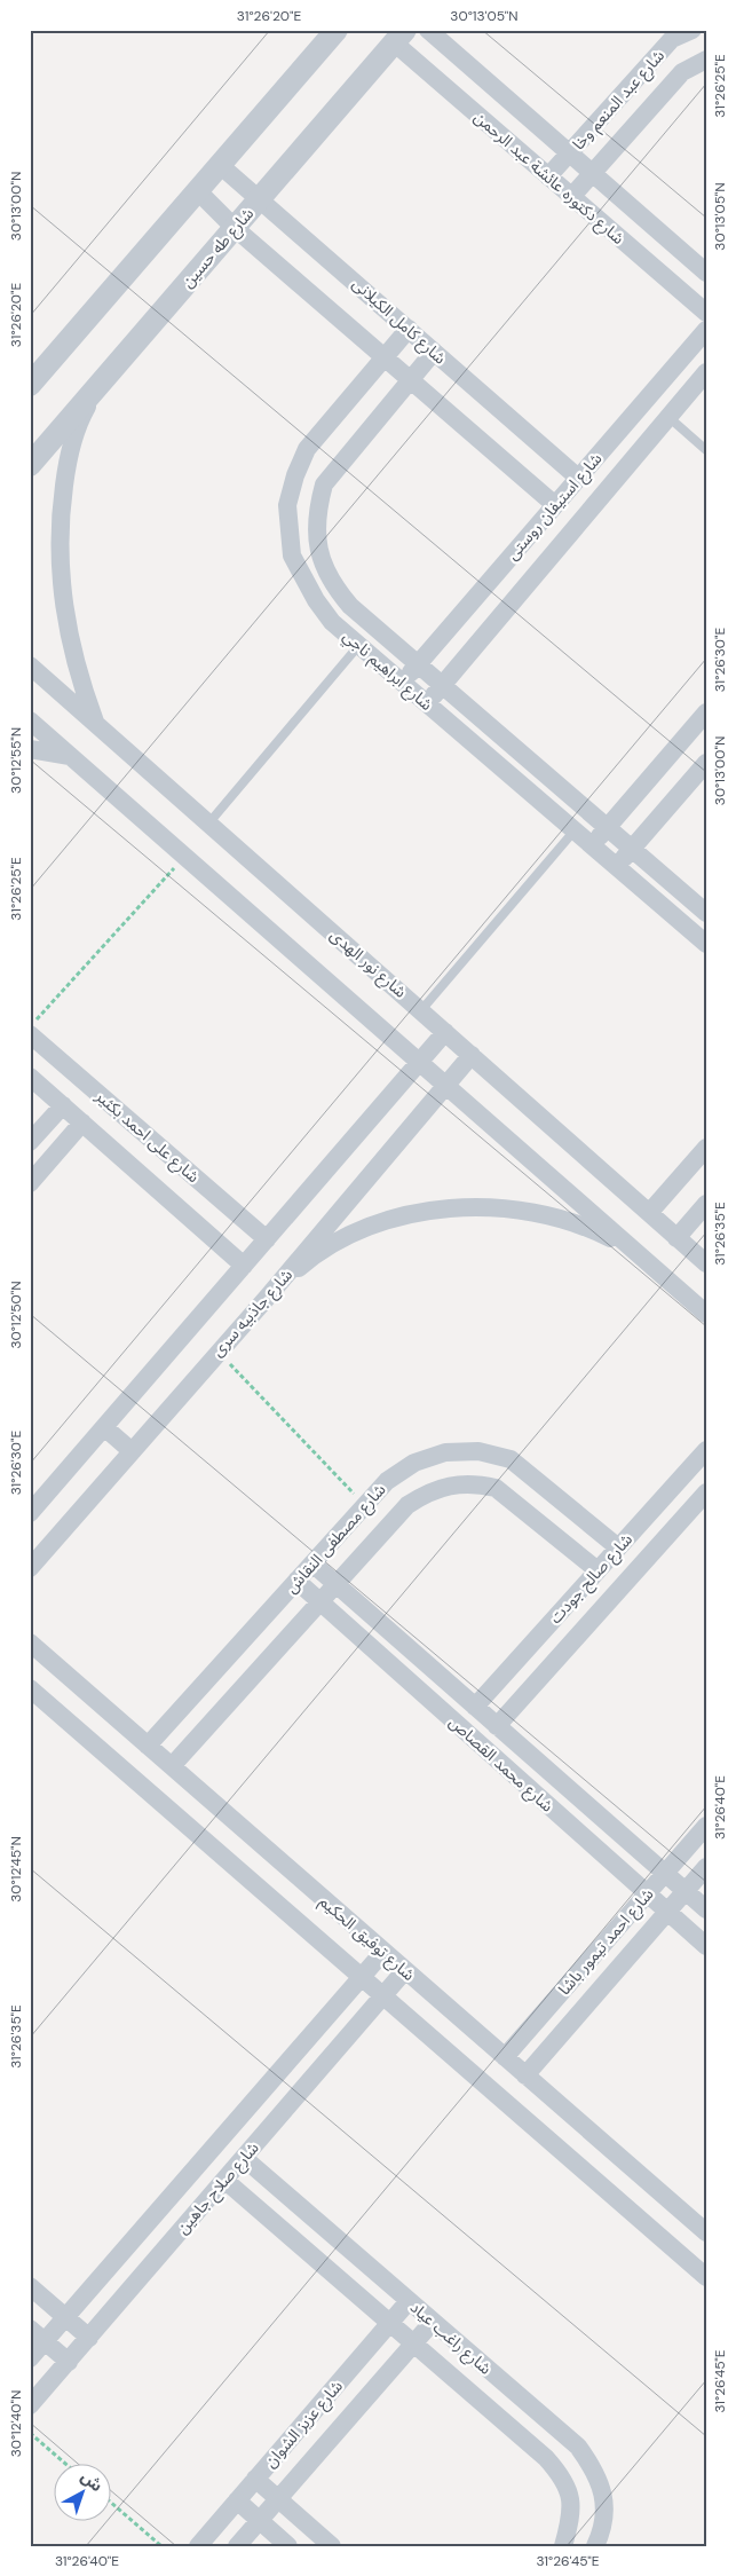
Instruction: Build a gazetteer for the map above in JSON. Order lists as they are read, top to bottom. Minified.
{"streets":{"street":["شارع عبد المنعم وخا","شارع دكتوره عائشة عبد الرحمن","شارع طه حسين","شارع كامل الكيلانى","شارع استيفان روستى","شارع ابراهيم ناجي","شارع نور الهدى","شارع على احمد بكثير","شارع جاذبيه سرى","شارع مصطفى النقاش","شارع صالح جودت","شارع محمد القصاص","شارع توفيق الحكيم","شارع احمد تيمور باشا","شارع صلاح جاهين","شارع راغب عياد","شارع عزيز الشوان"]},"crossings":[["شارع عبد المنعم وخا","شارع دكتوره عائشة عبد الرحمن"],["شارع دكتوره عائشة عبد الرحمن","شارع طه حسين"],["شارع طه حسين","شارع كامل الكيلانى"],["شارع كامل الكيلانى","شارع استيفان روستى"],["شارع كامل الكيلانى","شارع ابراهيم ناجي"],["شارع استيفان روستى","شارع ابراهيم ناجي"],["شارع نور الهدى","شارع جاذبيه سرى"],["شارع مصطفى النقاش","شارع صالح جودت"],["شارع مصطفى النقاش","شارع محمد القصاص"],["شارع مصطفى النقاش","شارع توفيق الحكيم"],["شارع صالح جودت","شارع محمد القصاص"],["شارع محمد القصاص","شارع احمد تيمور باشا"],["شارع توفيق الحكيم","شارع احمد تيمور باشا"],["شارع توفيق الحكيم","شارع صلاح جاهين"],["شارع صلاح جاهين","شارع راغب عياد"],["شارع راغب عياد","شارع عزيز الشوان"]],"north":"top right","coordinates":["31°26'20\"E","30°13'05\"N","31°26'25\"E","30°13'00\"N","31°26'30\"E","30°12'55\"N","31°26'35\"E","30°12'50\"N","31°26'40\"E","30°12'45\"N","31°26'45\"E","30°12'40\"N"]}
